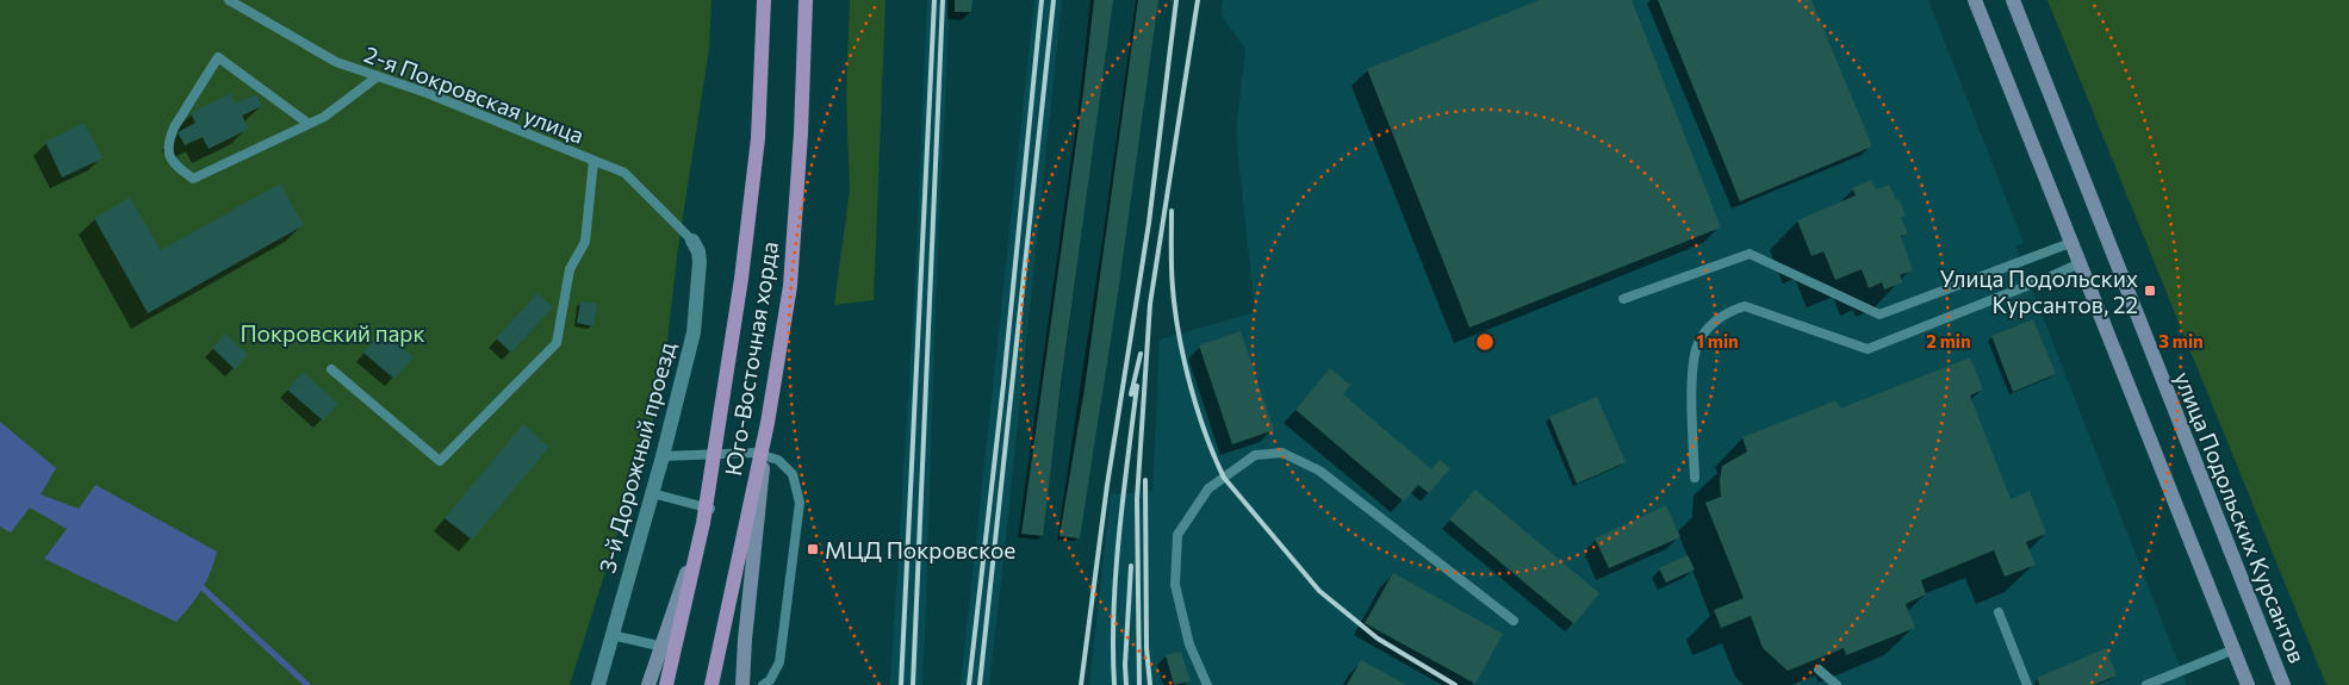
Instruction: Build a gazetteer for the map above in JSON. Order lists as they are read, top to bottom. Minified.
{"streets":{"main road":["Юго-Восточная хорда","улица Подольских Курсантов"],"street":["3-й Дорожный проезд"],"lane":["2-я Покровская улица"]},"crossings":[["2-я Покровская улица","3-й Дорожный проезд"]],"parks":["Покровский парк"],"places":{"transit":["Улица Подольских Курсантов, 22","МЦД Покровское"]},"rings":["1 min","2 min","3 min"]}
